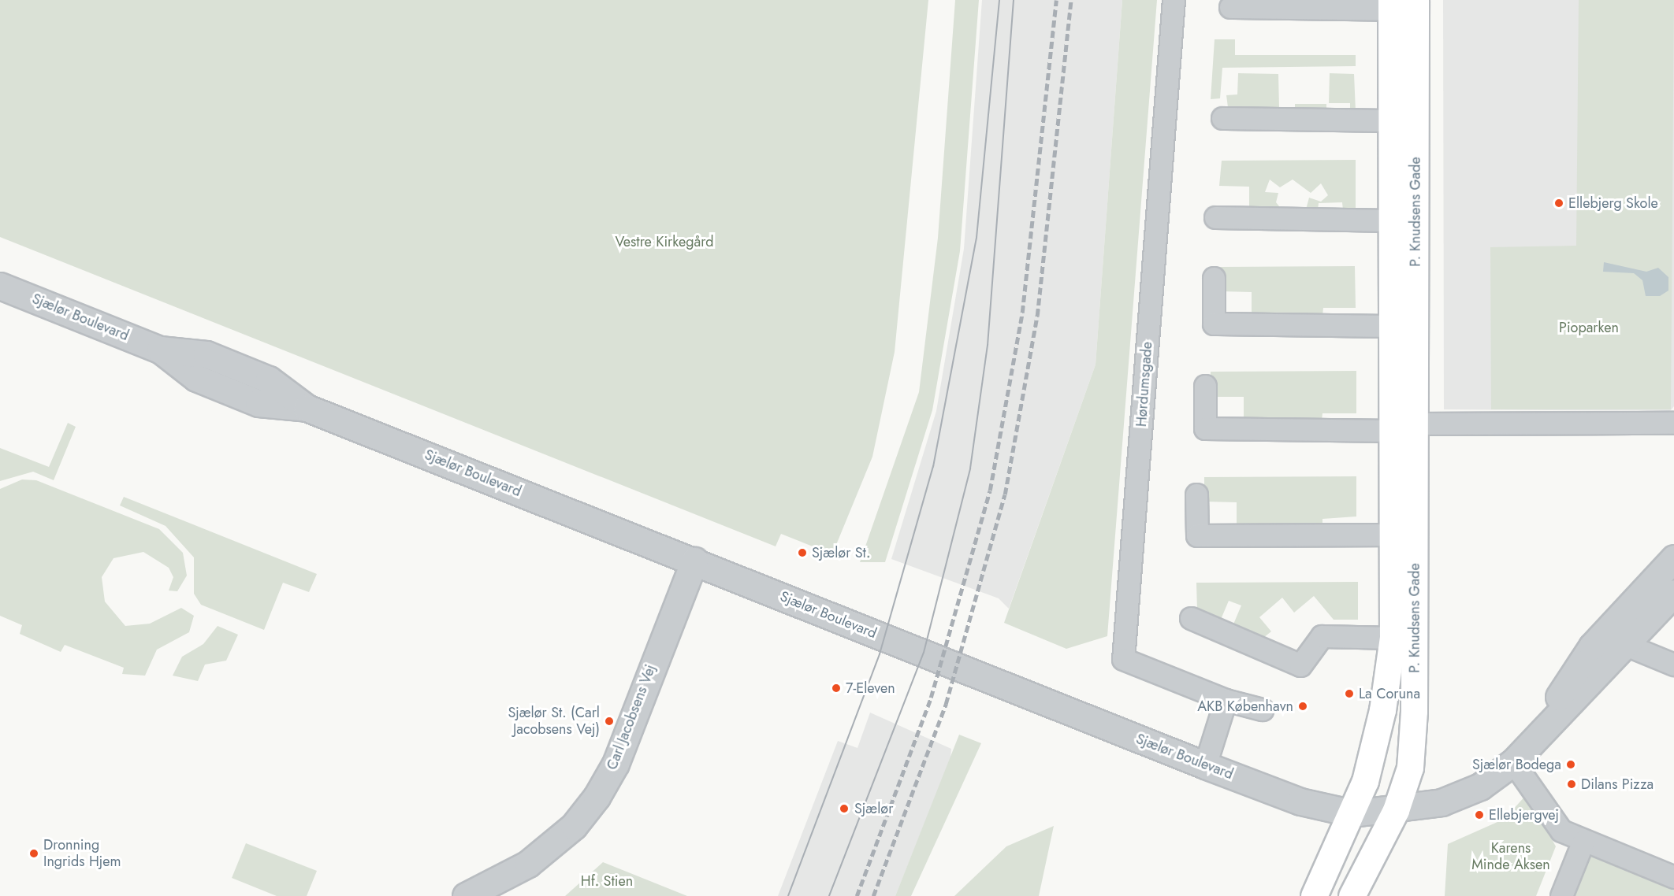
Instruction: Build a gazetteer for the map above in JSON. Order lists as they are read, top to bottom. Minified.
{"streets":{"main road":["P. Knudsens Gade"],"street":["Sjælør Boulevard","Hørdumsgade","Carl Jacobsens Vej"]},"crossings":[["P. Knudsens Gade","Sjælør Boulevard"],["Sjælør Boulevard","Carl Jacobsens Vej"]],"parks":["Vestre Kirkegård","Pioparken","Karens Minde Aksen","Hf. Stien"],"places":["Ellebjerg Skole","Sjælør St.","7-Eleven","La Coruna","AKB København","Sjælør St. (Carl Jacobsens Vej)","Sjælør Bodega","Dilans Pizza","Sjælør","Ellebjergvej","Dronning Ingrids Hjem"]}
